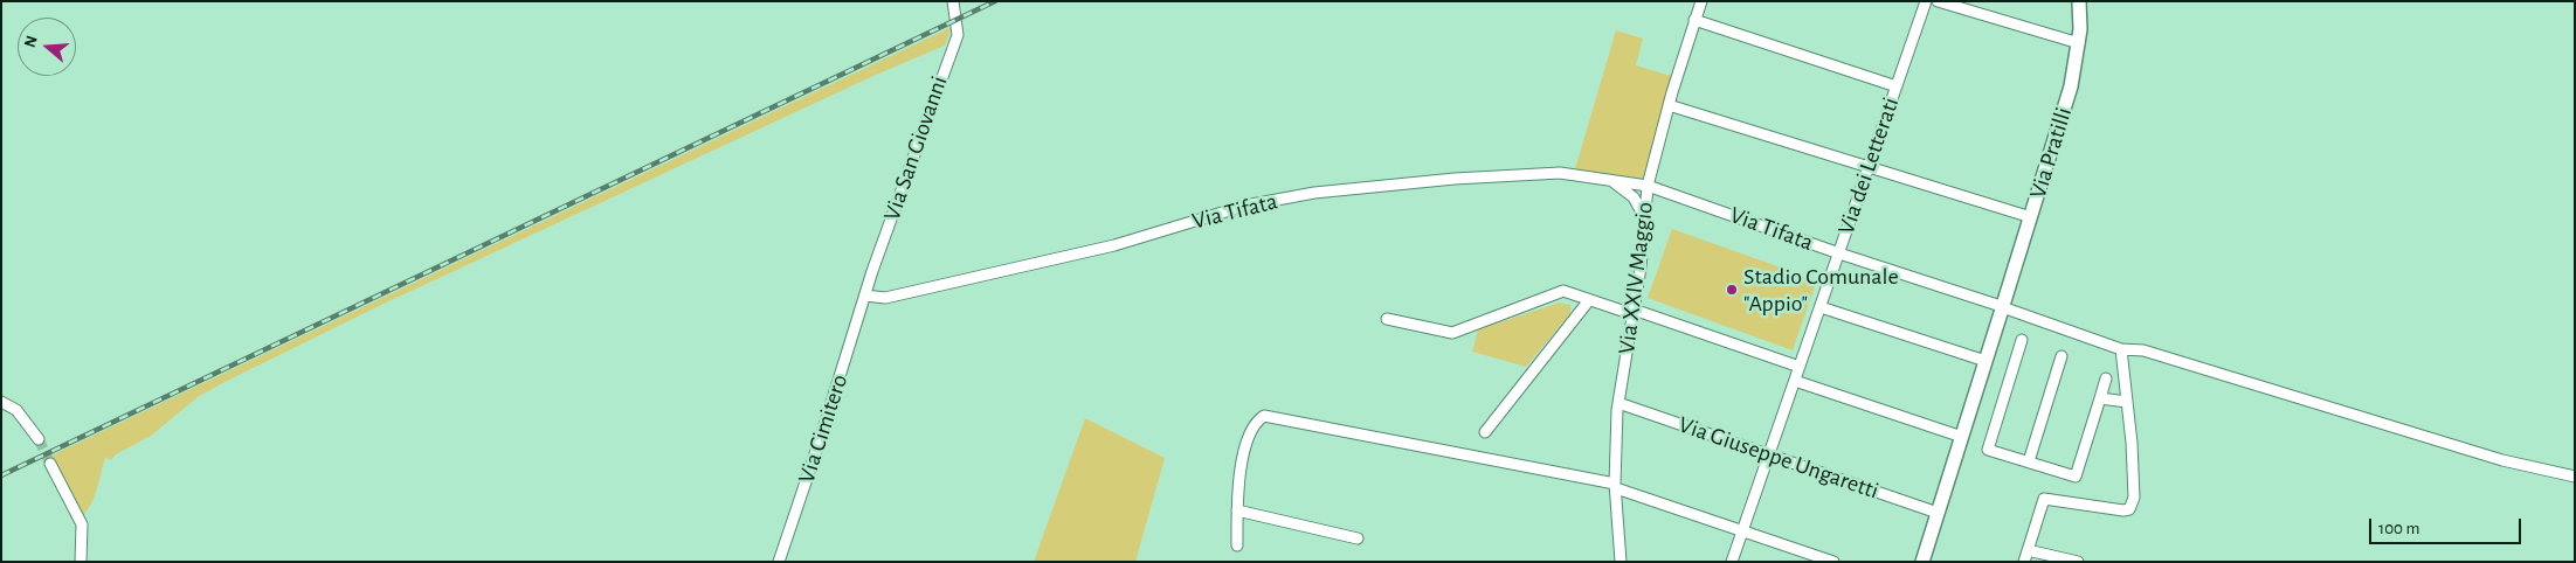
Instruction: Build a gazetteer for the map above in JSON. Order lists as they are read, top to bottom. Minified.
{"streets":{"street":["Via San Giovanni","Via Pratilli","Via dei Letterati","Via Tifata","Via XXIV Maggio","Via Cimitero","Via Giuseppe Ungaretti"]},"crossings":[["Via San Giovanni","Via Tifata"],["Via San Giovanni","Via Cimitero"],["Via Pratilli","Via Tifata"],["Via Pratilli","Via Giuseppe Ungaretti"],["Via dei Letterati","Via Tifata"],["Via dei Letterati","Via Giuseppe Ungaretti"],["Via Tifata","Via XXIV Maggio"],["Via Tifata","Via Cimitero"],["Via XXIV Maggio","Via Giuseppe Ungaretti"]],"places":["Stadio Comunale \"Appio\""],"scale_bar":"100 m","north":"left"}
